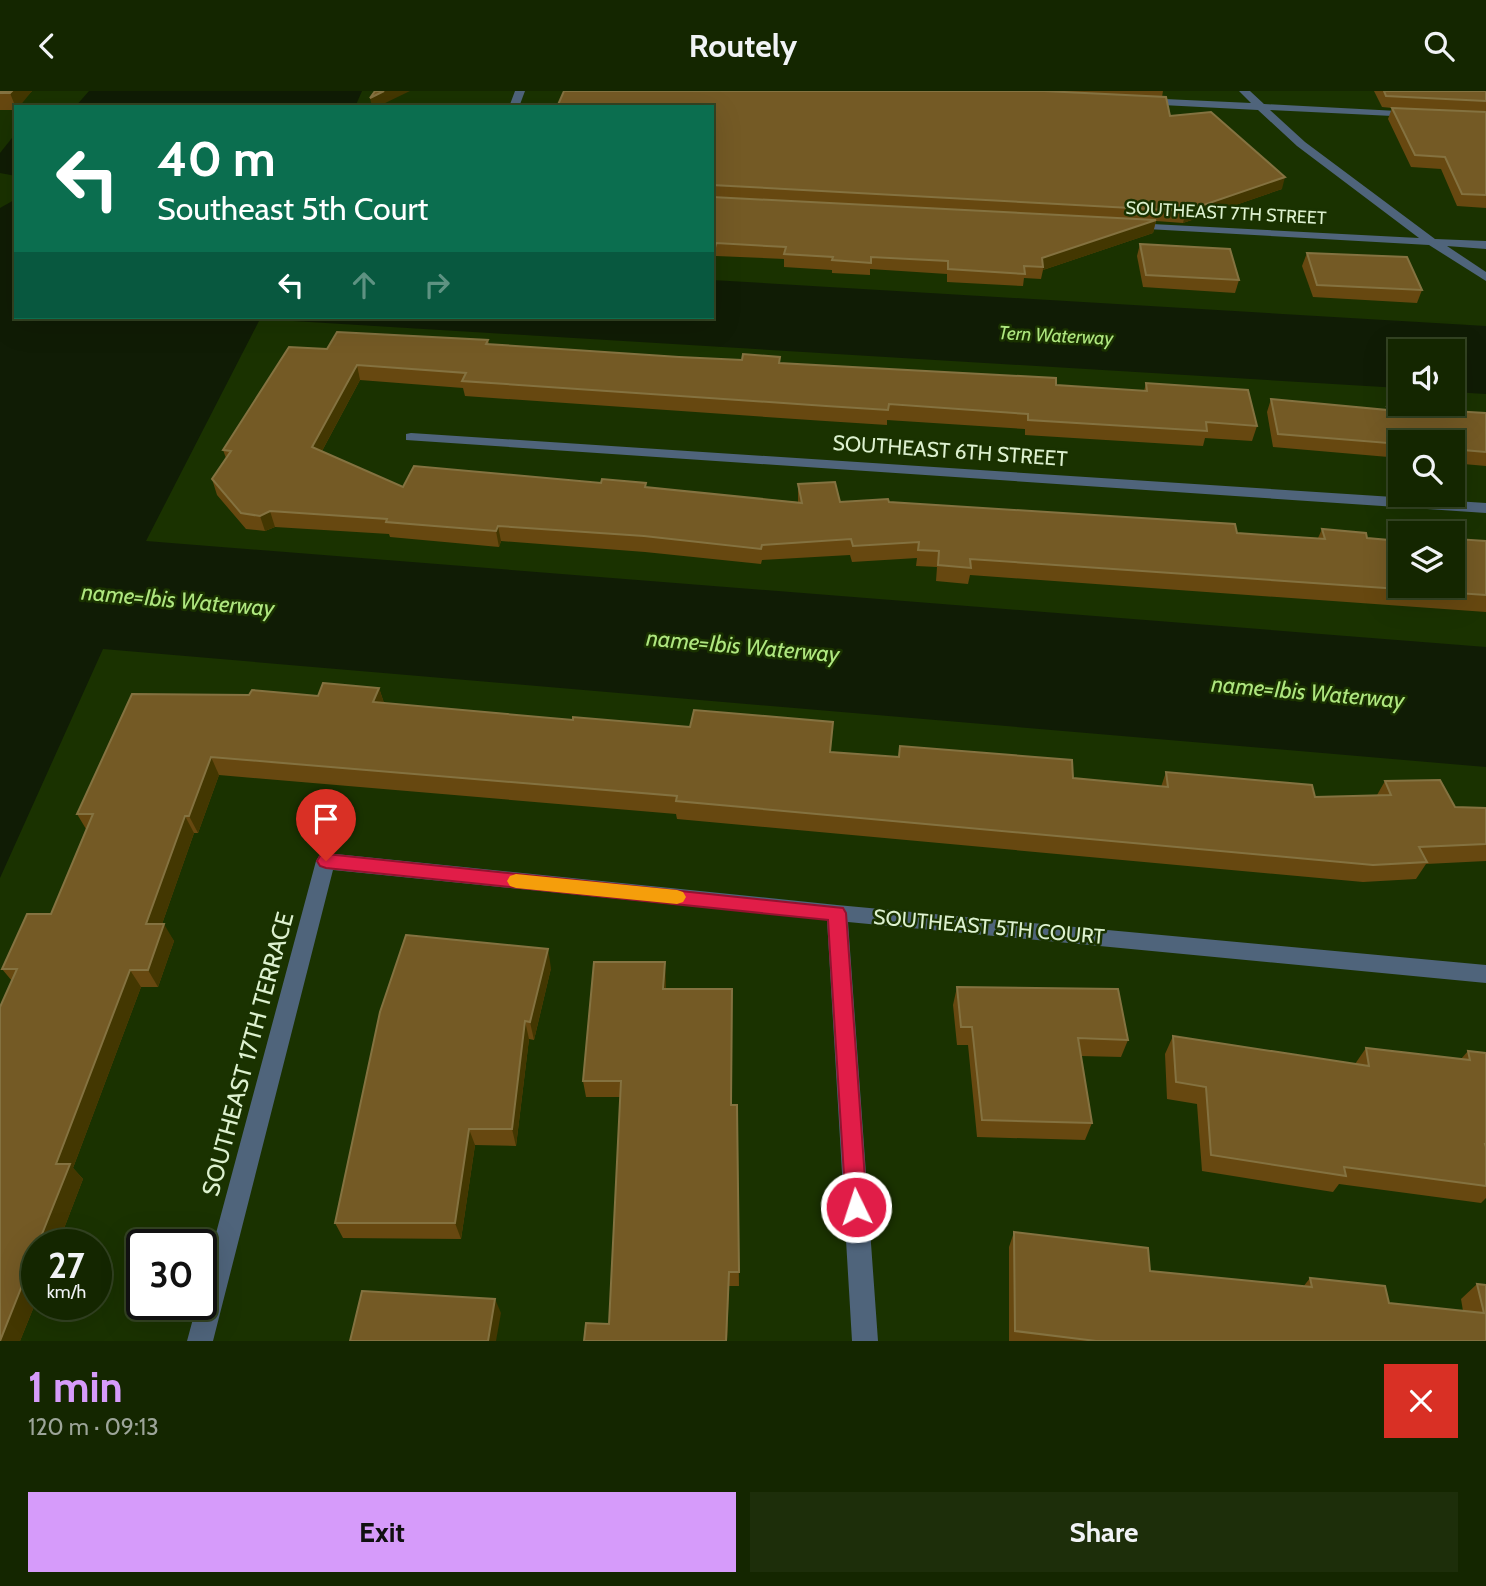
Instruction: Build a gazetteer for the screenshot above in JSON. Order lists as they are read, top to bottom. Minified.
{"streets":{"street":["SOUTHEAST 7TH STREET","SOUTHEAST 6TH STREET","SOUTHEAST 5TH COURT","SOUTHEAST 17TH TERRACE"]},"crossings":[["SOUTHEAST 5TH COURT","SOUTHEAST 17TH TERRACE"]],"water":["Tern Waterway","name=Ibis Waterway"],"page":{"header":"Routely","turn":["40 m","Southeast 5th Court"],"speed":"27 km/h","limit":"30","heading":["1 min","120 m · 09:13"],"buttons":["Exit","Share"]}}
